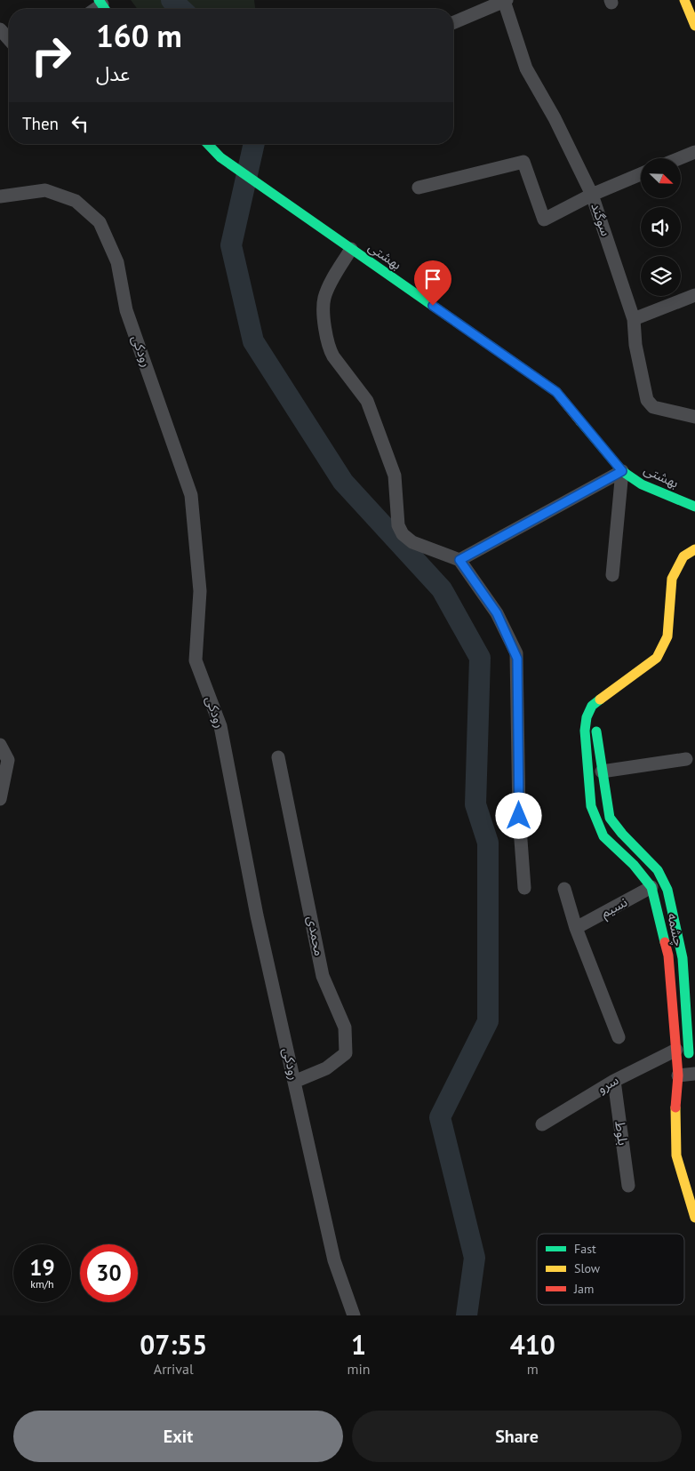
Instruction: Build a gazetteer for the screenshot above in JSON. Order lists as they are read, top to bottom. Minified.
{"streets":{"main road":["بهشتی","چشمه"],"street":["سوگند","رودکی","نسیم","محمدی","سرو","بلوط"]},"crossings":[["رودکی","محمدی"],["نسیم","چشمه"],["چشمه","سرو"],["سرو","بلوط"]],"legend":["Fast","Slow","Jam"],"north":"bottom right","page":{"turn":["160 m","عدل"],"then":"Then","speed":"19 km/h","limit":"30","eta":["07:55","Arrival","1","min","410","m"],"buttons":["Exit","Share"]}}
